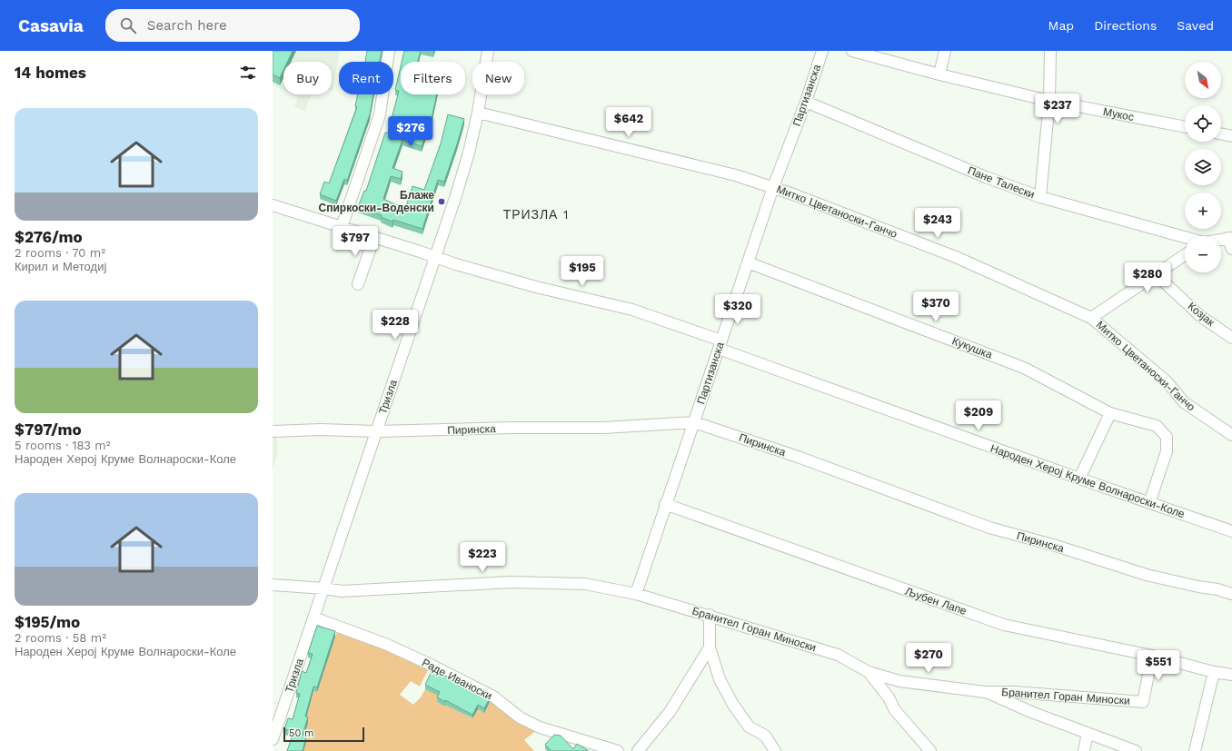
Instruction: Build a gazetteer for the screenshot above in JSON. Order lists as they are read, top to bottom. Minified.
{"streets":{"street":["Партизанска","Мукос","Пане Талески","Митко Цветаноски-Ганчо","Козјак","Кукушка","Тризла","Пиринска","Народен Херој Круме Волнароски-Коле","Љубен Лапе","Бранител Горан Миноски","Раде Иваноски"]},"crossings":[["Партизанска","Пане Талески"],["Партизанска","Митко Цветаноски-Ганчо"],["Партизанска","Кукушка"],["Партизанска","Пиринска"],["Партизанска","Народен Херој Круме Волнароски-Коле"],["Партизанска","Љубен Лапе"],["Партизанска","Бранител Горан Миноски"],["Митко Цветаноски-Ганчо","Тризла"],["Кукушка","Народен Херој Круме Волнароски-Коле"],["Тризла","Пиринска"],["Тризла","Народен Херој Круме Волнароски-Коле"],["Тризла","Бранител Горан Миноски"],["Тризла","Раде Иваноски"],["Љубен Лапе","Бранител Горан Миноски"]],"districts":["ТРИЗЛА 1"],"places":["Блаже Спиркоски-Воденски"],"scale_bar":"50 m","north":"bottom right","page":{"header":"Casavia","search":"Search here","nav":["Map","Directions","Saved"],"heading":"14 homes","map_buttons":["+","−"],"chip":["Buy","Rent","Filters","New"],"price":["$237","$642","$276","$243","$797","$195","$280","$370","$320","$228","$209","$223","$270","$551"],"list":[{"name":"$276/mo","note":"2 rooms · 70 m² · Кирил и Методиј"},{"name":"$797/mo","note":"5 rooms · 183 m² · Народен Херој Круме Волнароски-Коле"},{"name":"$195/mo","note":"2 rooms · 58 m² · Народен Херој Круме Волнароски-Коле"}],"scale":"50 m"}}
